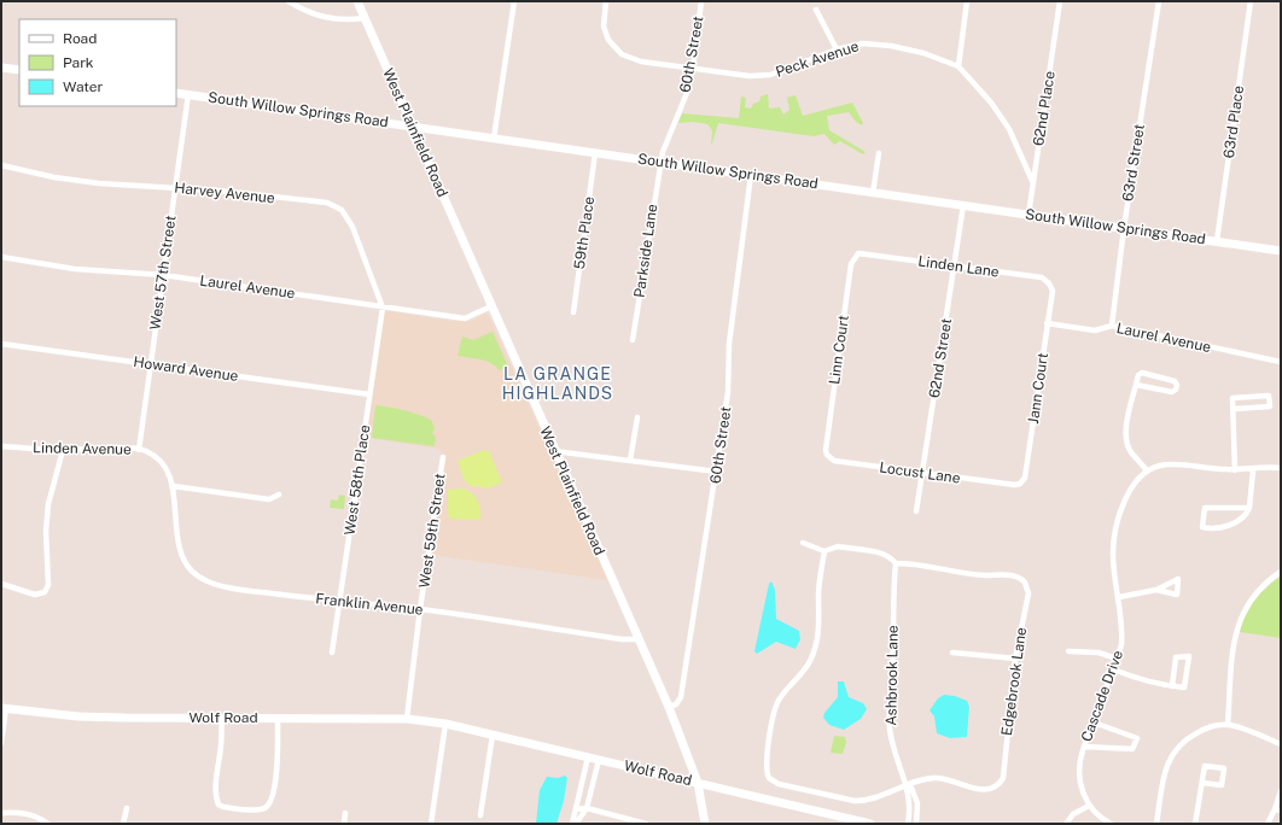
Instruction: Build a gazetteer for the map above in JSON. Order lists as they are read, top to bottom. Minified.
{"streets":{"main road":["South Willow Springs Road","West Plainfield Road","Wolf Road"],"street":["60th Street","Peck Avenue","62nd Place","63rd Place","63rd Street","Harvey Avenue","59th Place","Parkside Lane","Linden Lane","West 57th Street","Laurel Avenue","Linn Court","62nd Street","Howard Avenue","Jann Court","Linden Avenue","Locust Lane","West 58th Place","West 59th Street","Franklin Avenue","Ashbrook Lane","Edgebrook Lane","Cascade Drive"]},"crossings":[["60th Street","Peck Avenue"],["60th Street","South Willow Springs Road"],["60th Street","West Plainfield Road"],["60th Street","Parkside Lane"],["Peck Avenue","62nd Place"],["62nd Place","South Willow Springs Road"],["South Willow Springs Road","63rd Place"],["South Willow Springs Road","West Plainfield Road"],["South Willow Springs Road","63rd Street"],["South Willow Springs Road","59th Place"],["South Willow Springs Road","Parkside Lane"],["South Willow Springs Road","West 57th Street"],["South Willow Springs Road","62nd Street"],["West Plainfield Road","Laurel Avenue"],["West Plainfield Road","Franklin Avenue"],["West Plainfield Road","Wolf Road"],["63rd Street","Laurel Avenue"],["Harvey Avenue","West 57th Street"],["Harvey Avenue","Laurel Avenue"],["Harvey Avenue","West 58th Place"],["Linden Lane","Linn Court"],["Linden Lane","62nd Street"],["Linden Lane","Jann Court"],["West 57th Street","Laurel Avenue"],["West 57th Street","Howard Avenue"],["West 57th Street","Linden Avenue"],["Laurel Avenue","Jann Court"],["Laurel Avenue","West 58th Place"],["Linn Court","Locust Lane"],["62nd Street","Locust Lane"],["Howard Avenue","West 58th Place"],["Jann Court","Locust Lane"],["Linden Avenue","Franklin Avenue"],["West 58th Place","Franklin Avenue"],["West 59th Street","Franklin Avenue"],["West 59th Street","Wolf Road"],["Ashbrook Lane","Edgebrook Lane"]],"districts":["LA GRANGE HIGHLANDS"],"legend":["Road","Park","Water"]}
